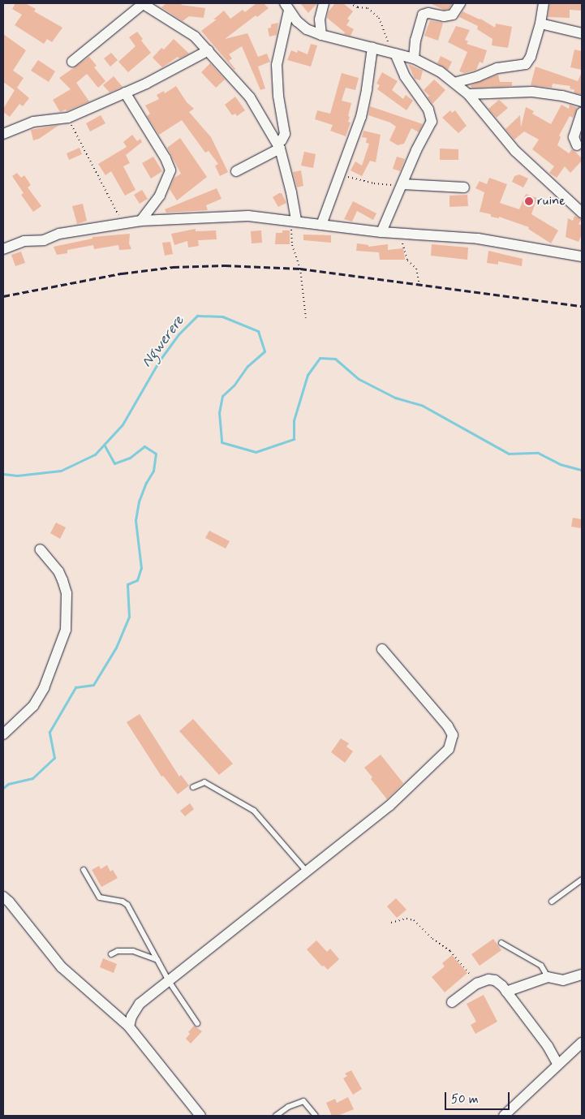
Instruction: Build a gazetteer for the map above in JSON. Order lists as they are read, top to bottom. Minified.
{"water":["Ngwerere"],"places":["ruine"],"scale_bar":"50 m"}
